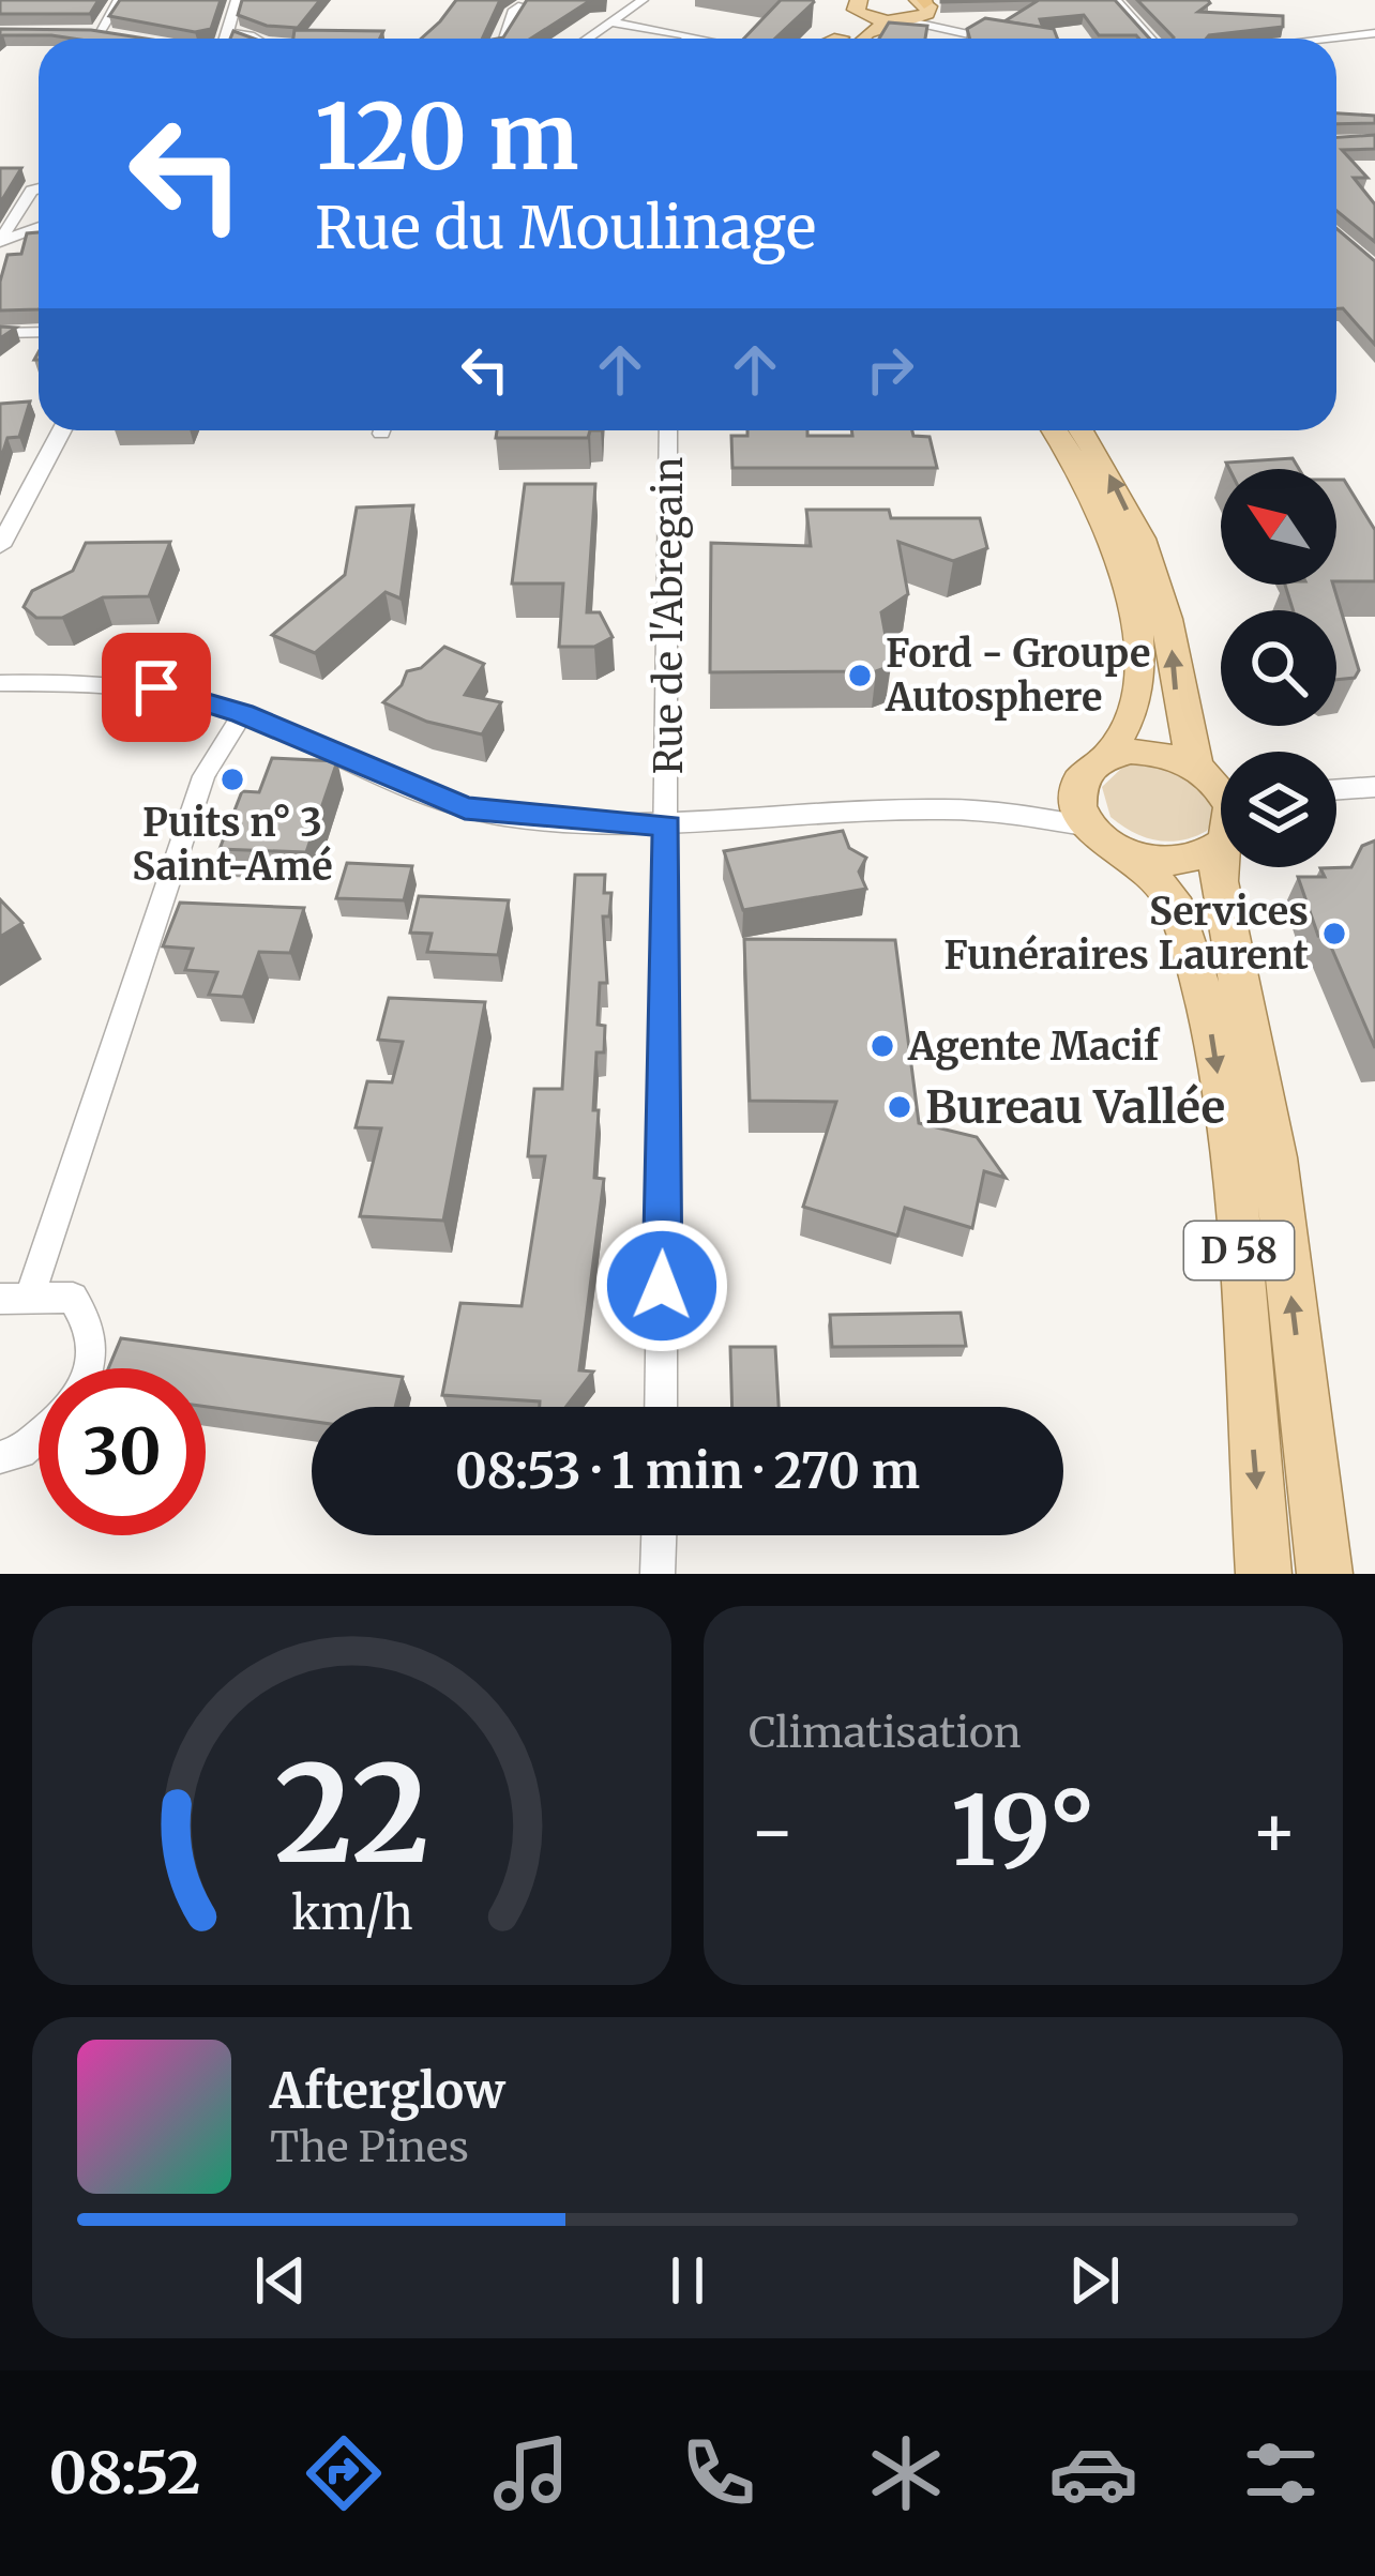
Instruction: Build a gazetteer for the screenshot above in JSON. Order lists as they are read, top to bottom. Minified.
{"streets":{"main road":["D 58"],"street":["Rue de l'Abregain"]},"places":["Ford - Groupe Autosphere","Puits n° 3 Saint-Amé","Services Funéraires Laurent","Agente Macif","Bureau Vallée"],"north":"top left","page":{"turn":["120 m","Rue du Moulinage"],"limit":"30","trip":"08:53 · 1 min · 270 m","tile":"Climatisation","heat":["−","19°","+"],"song":["Afterglow","The Pines"],"tabs":"08:52","gauge":["22","km/h"]}}
